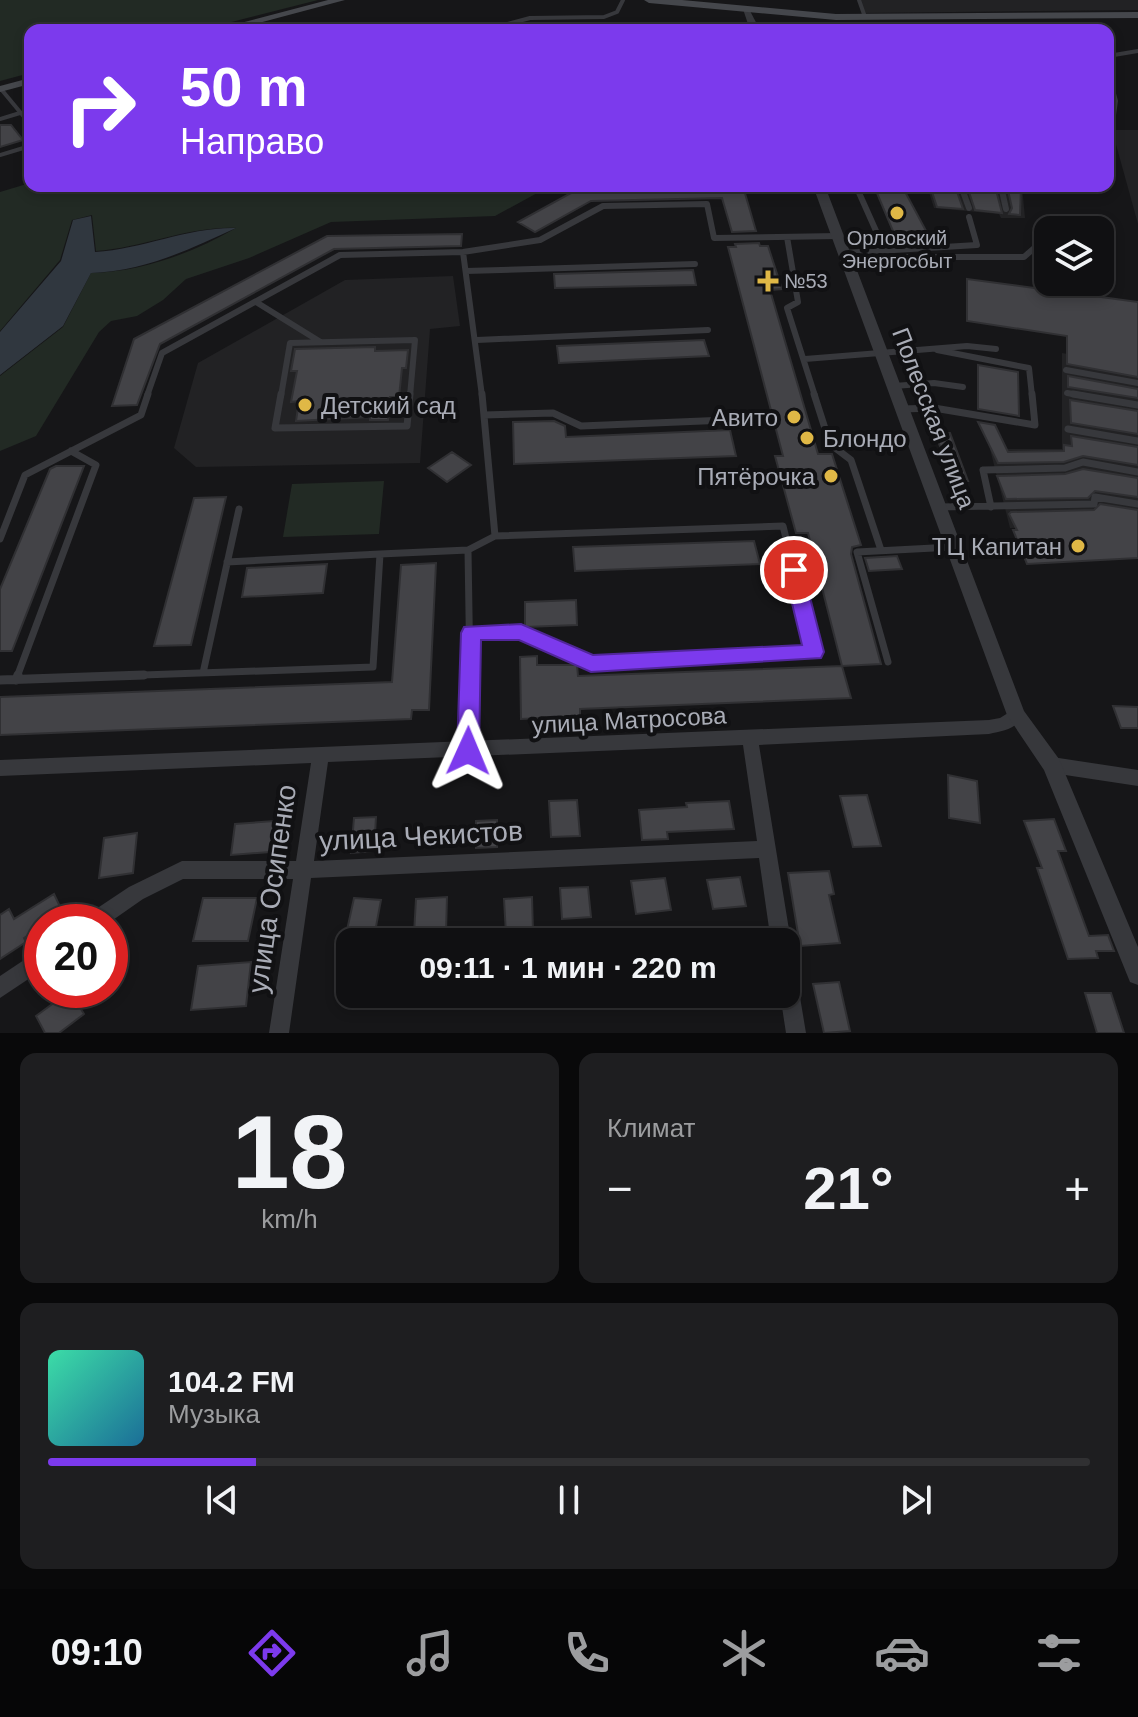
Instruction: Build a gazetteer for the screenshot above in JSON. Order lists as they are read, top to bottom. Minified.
{"streets":{"street":["Полесская улица","улица Матросова","улица Чекистов","улица Осипенко"]},"crossings":[["Полесская улица","улица Матросова"],["улица Матросова","улица Осипенко"],["улица Чекистов","улица Осипенко"]],"places":{"other":["Орловский Энергосбыт","Детский сад","Авито","Блондо","Пятёрочка","ТЦ Капитан"],"health":["№53"]},"page":{"turn":["50 m","Направо"],"limit":"20","trip":"09:11 · 1 мин · 220 m","tile":[["18","km/h"],"Климат"],"heat":["−","21°","+"],"song":["104.2 FM","Музыка"],"tabs":"09:10"}}
